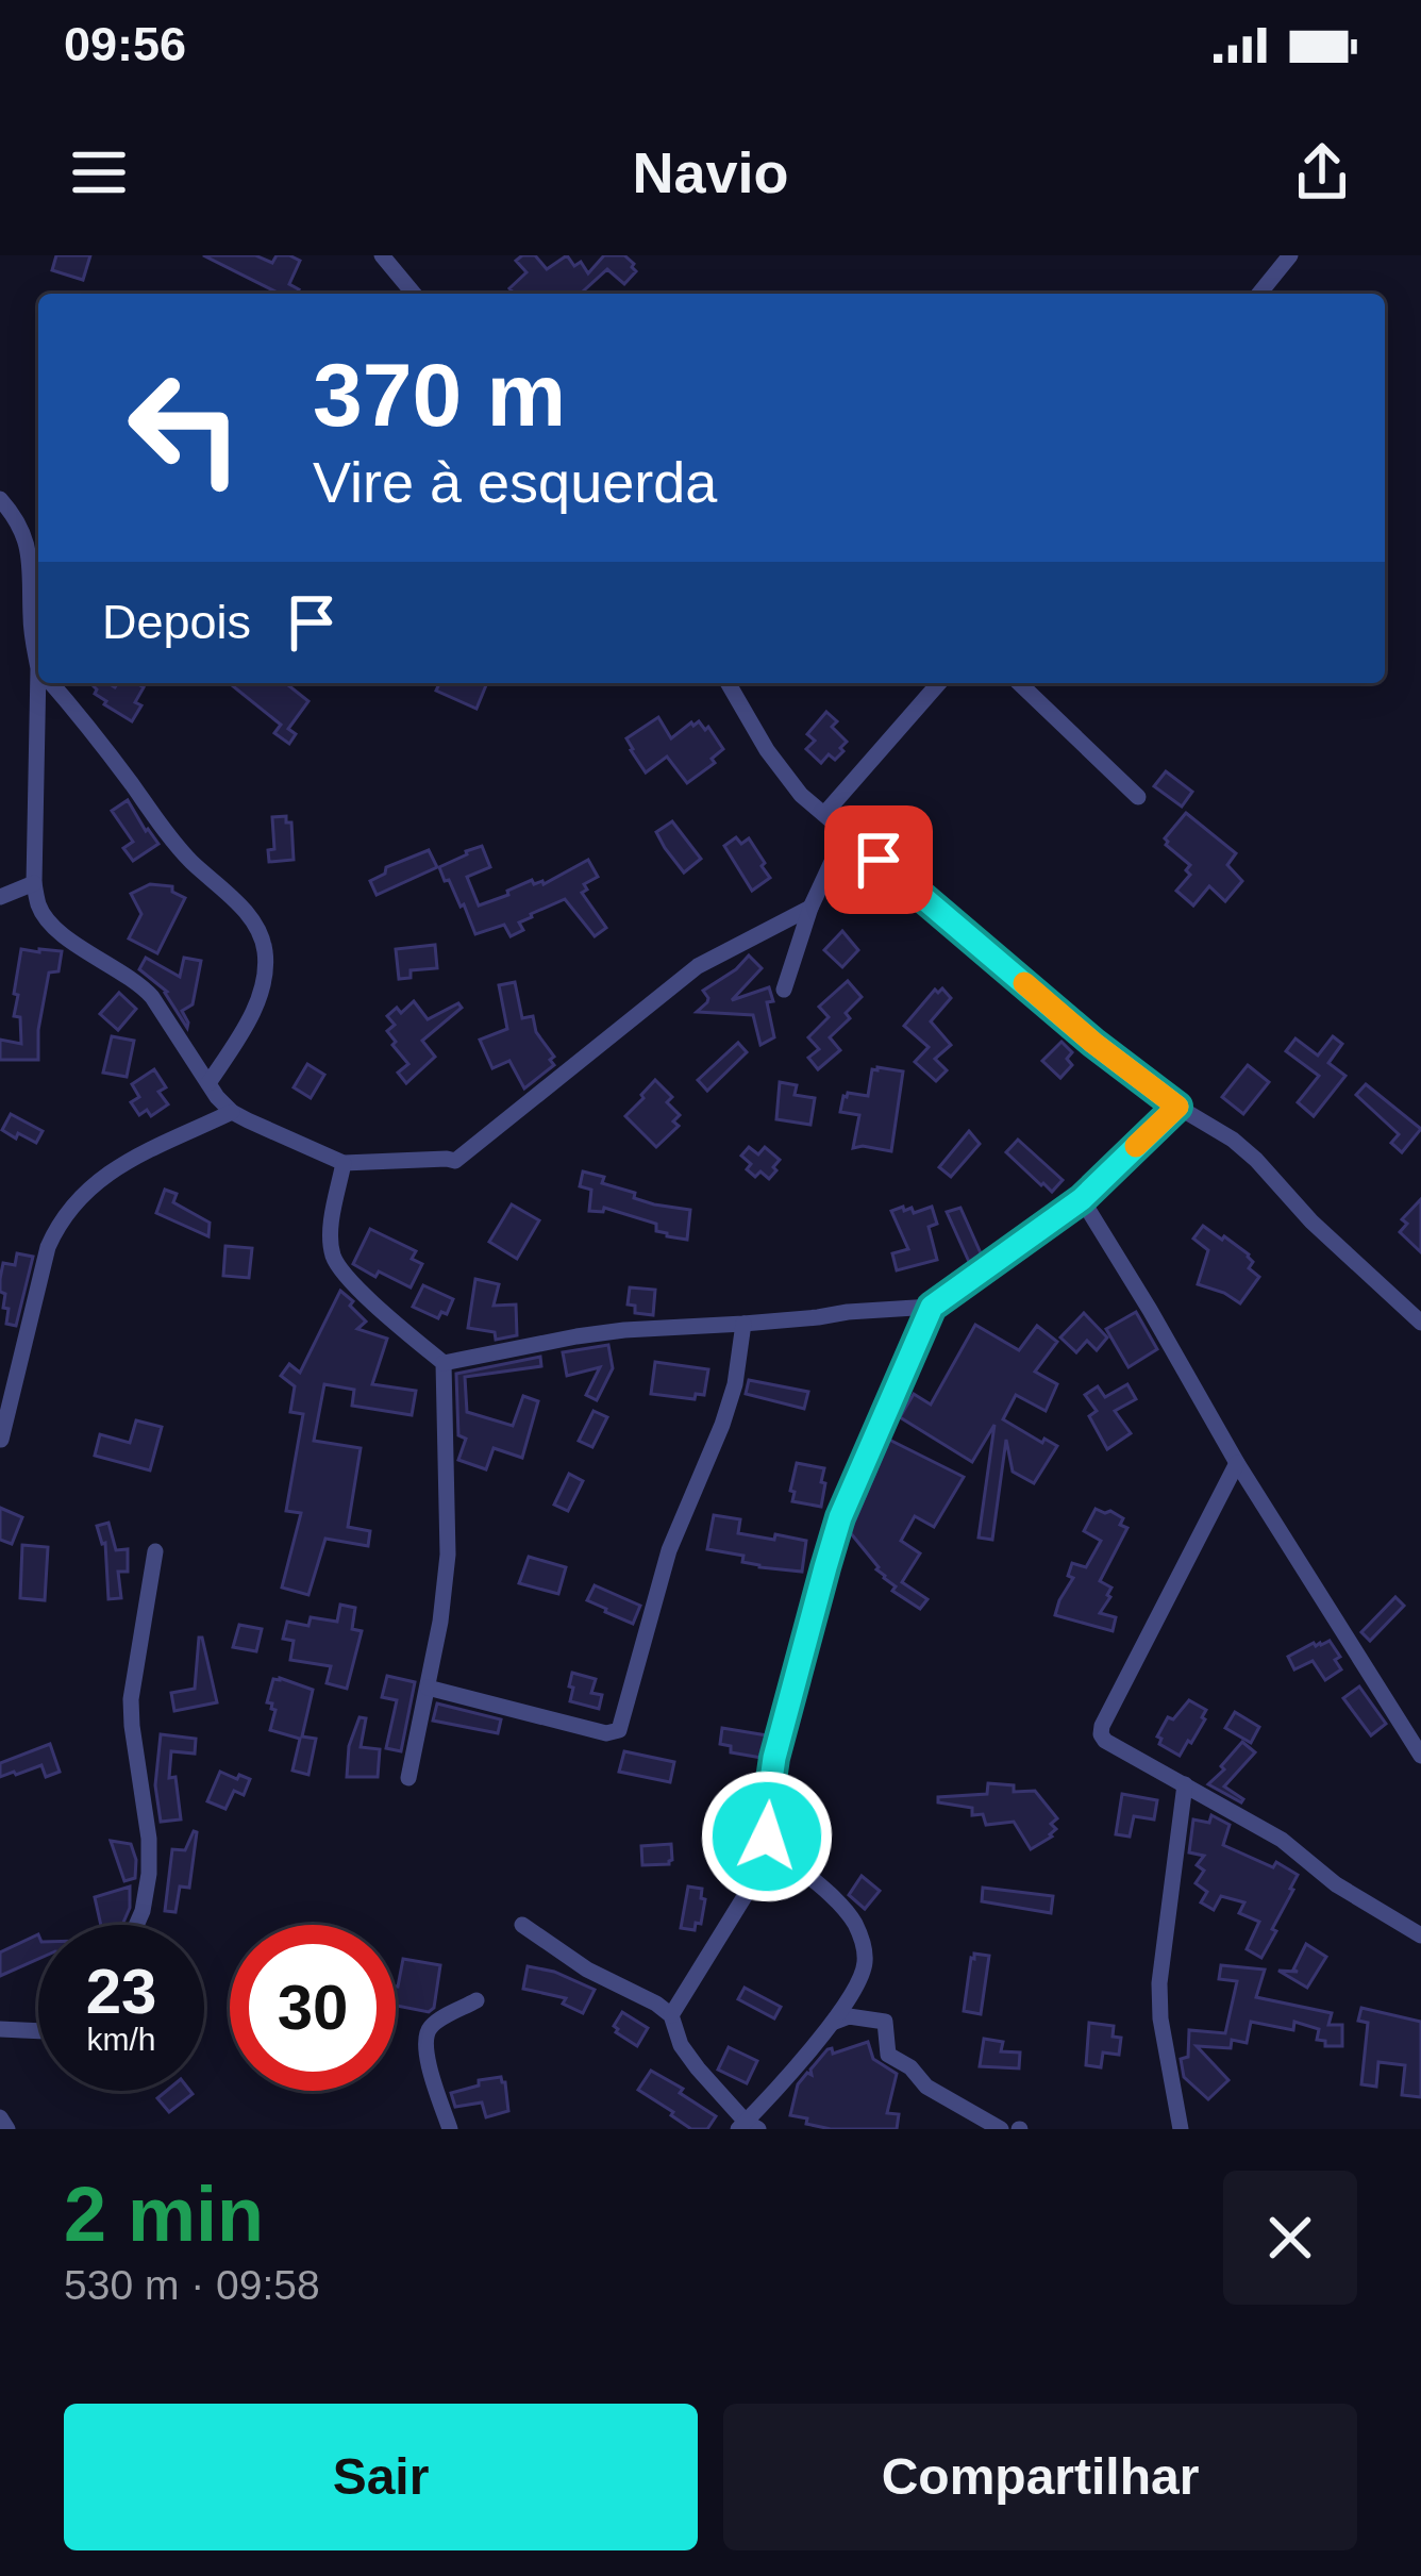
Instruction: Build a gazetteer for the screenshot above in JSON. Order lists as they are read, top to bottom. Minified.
{"page":{"status":"09:56","header":"Navio","turn":["370 m","Vire à esquerda"],"then":"Depois","speed":"23 km/h","limit":"30","heading":["2 min","530 m · 09:58"],"buttons":["Sair","Compartilhar"]}}
